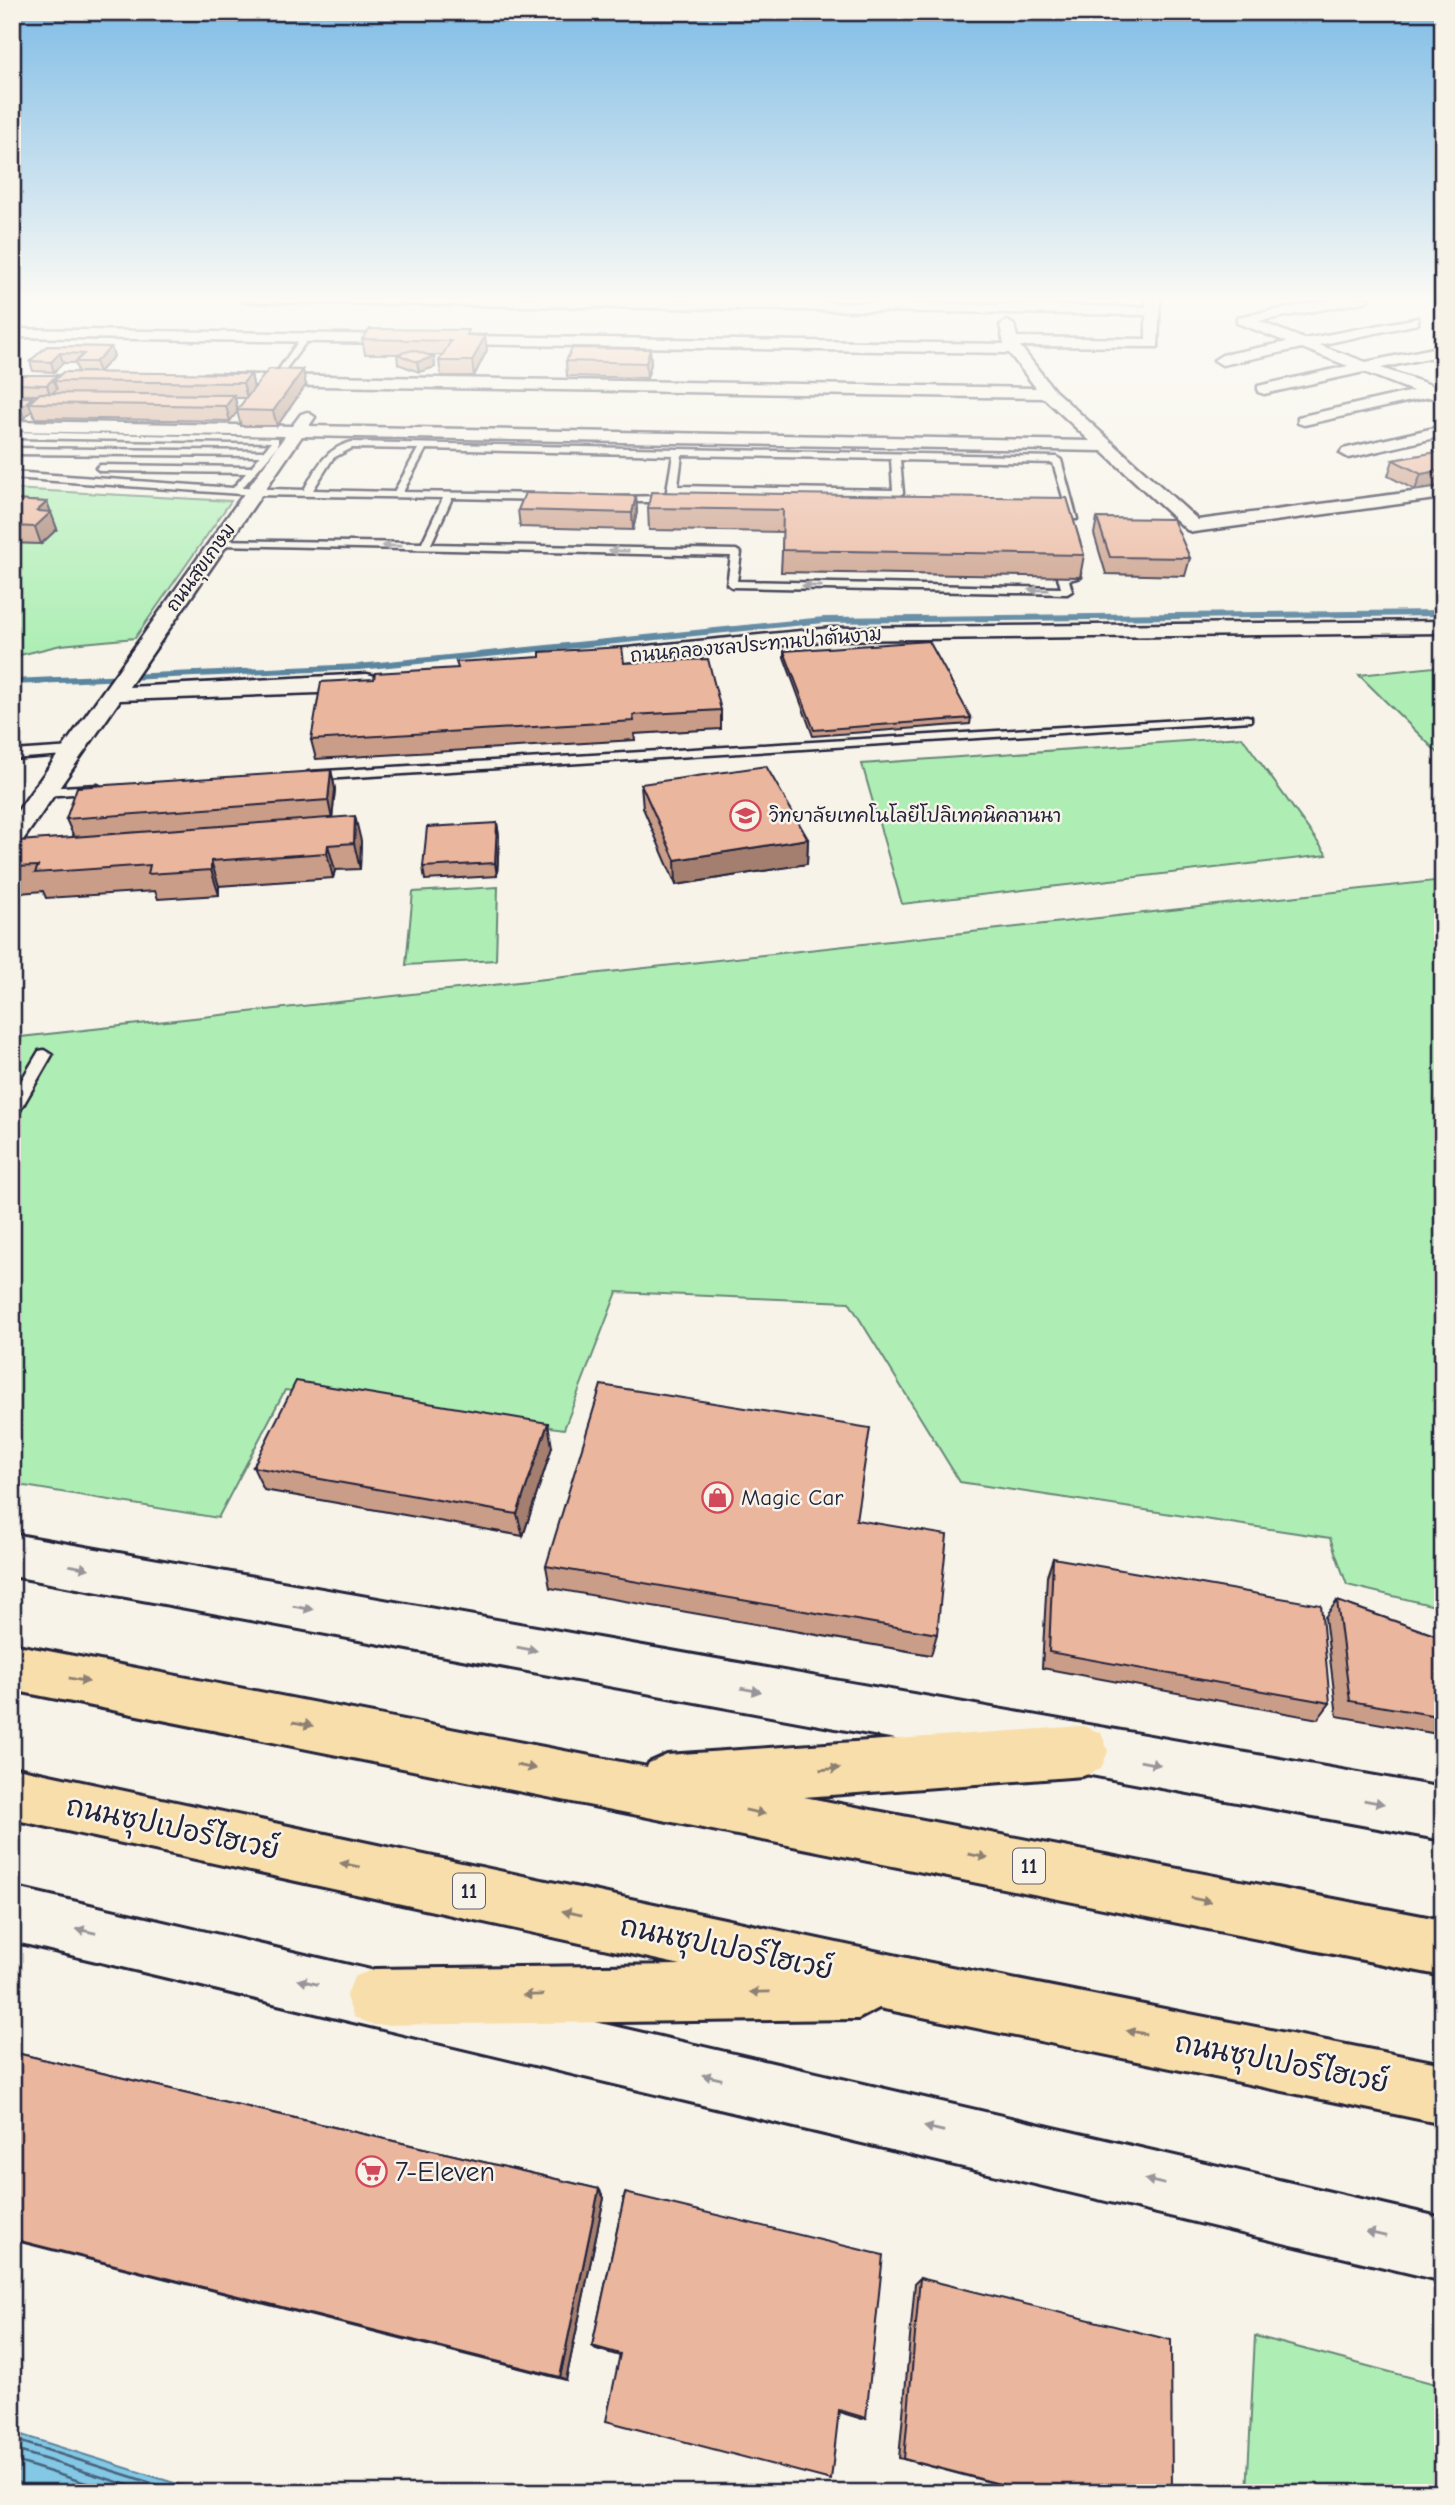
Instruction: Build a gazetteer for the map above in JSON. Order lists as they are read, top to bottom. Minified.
{"streets":{"highway":["ถนนซุปเปอร์ไฮเวย์","11"],"street":["ถนนสุขเกษม","ถนนคลองชลประทานป่าตันงาม"]},"places":{"school or university":["วิทยาลัยเทคโนโลยีโปลิเทคนิคลานนา"],"shop":["Magic Car"],"supermarket":["7-Eleven"]}}
